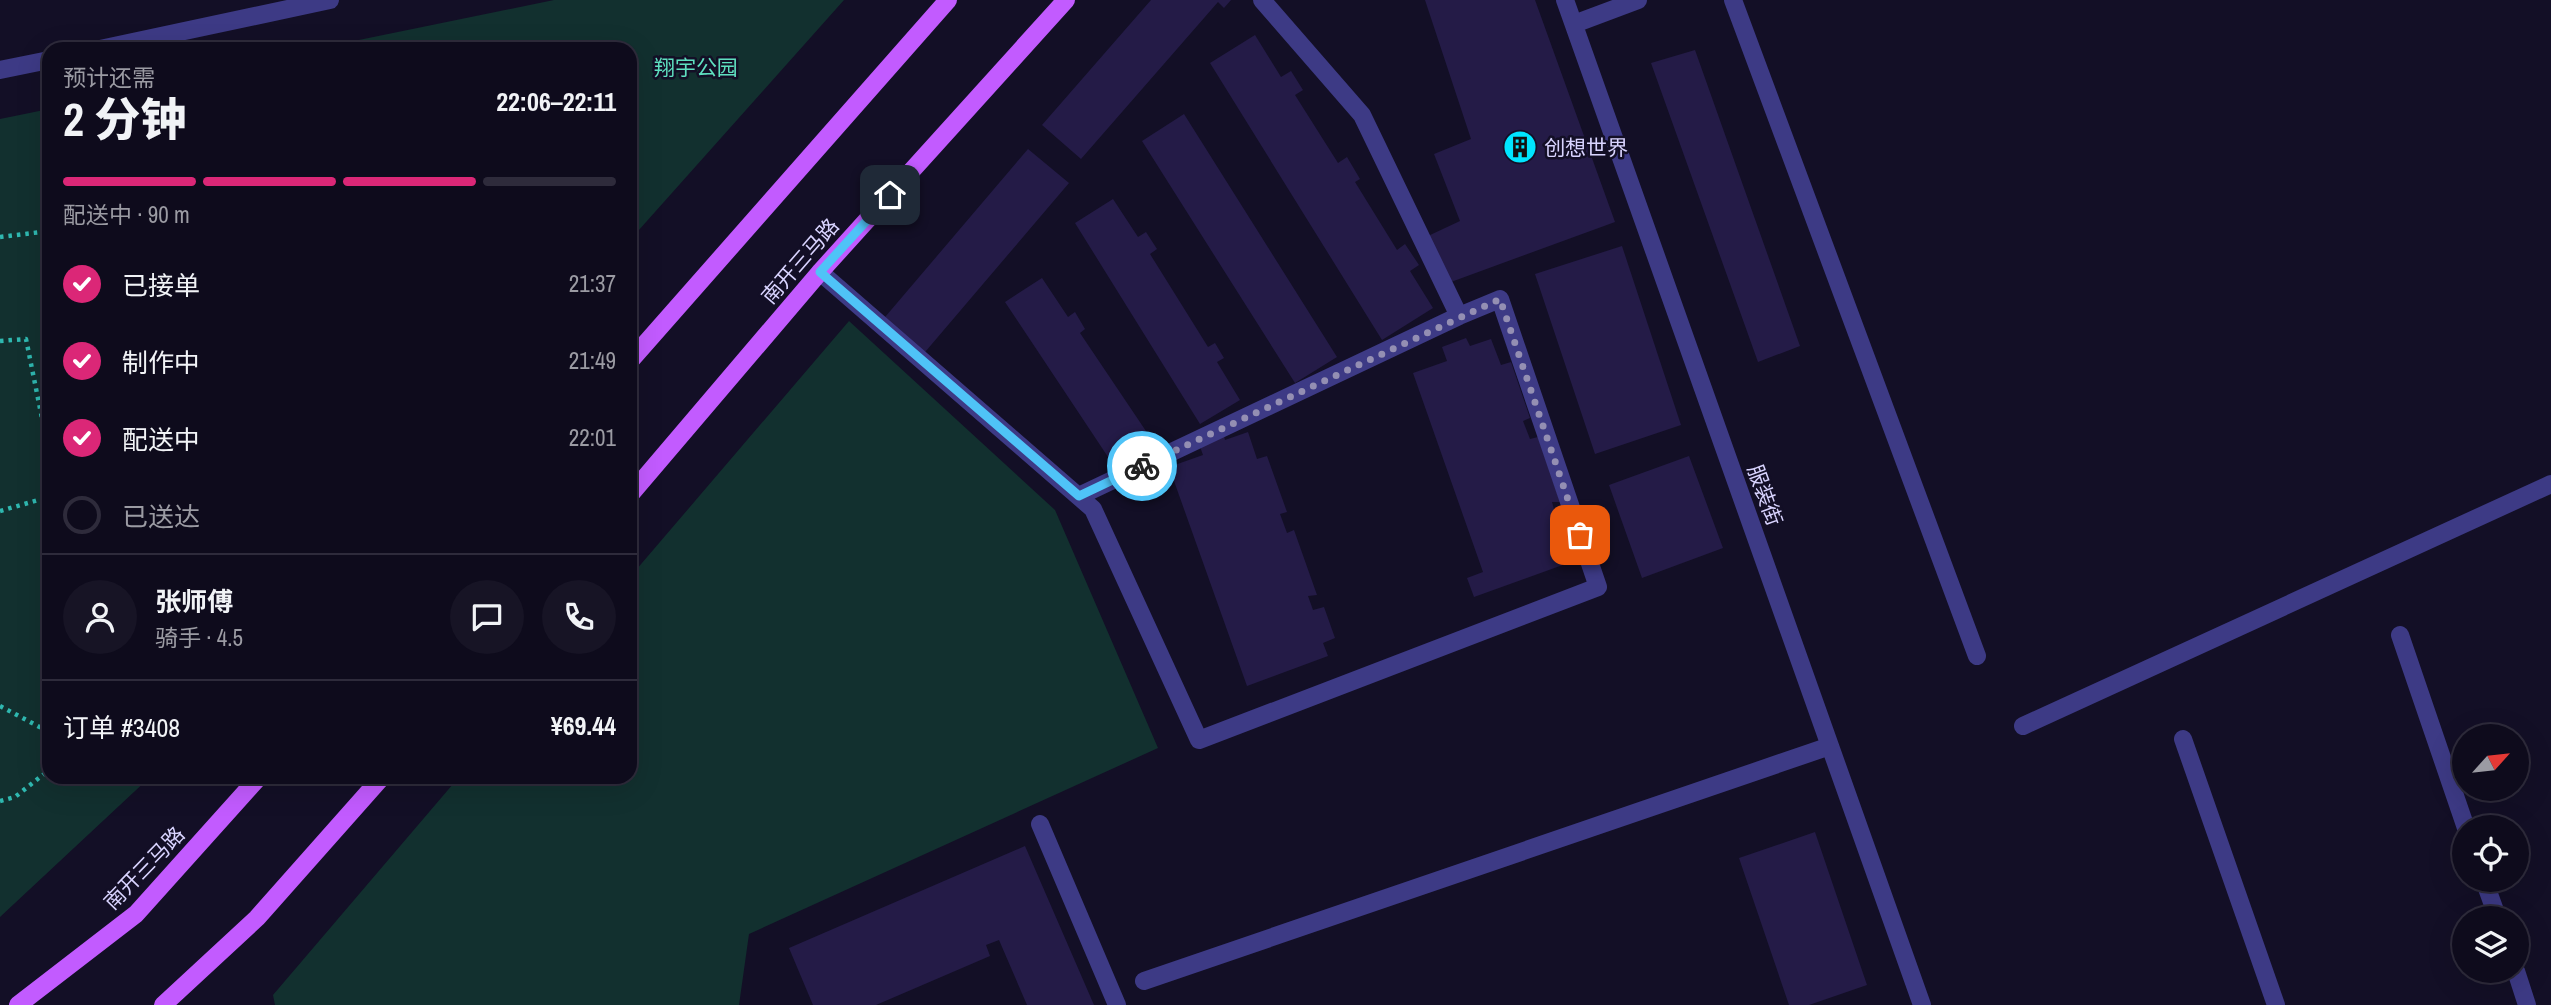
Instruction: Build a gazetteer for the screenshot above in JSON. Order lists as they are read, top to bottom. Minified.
{"streets":{"main road":["南开三马路"],"street":["服装街"]},"parks":["翔宇公园"],"places":{"building":["创想世界"]},"north":"top right","page":{"heading":["2 分钟","预计还需","22:06–22:11"],"panel":["张师傅","骑手 · 4.5","订单 #3408","¥69.44"],"bar":"配送中 · 90 m","list":[["已接单","21:37"],["制作中","21:49"],["配送中","22:01"],"已送达"]}}
